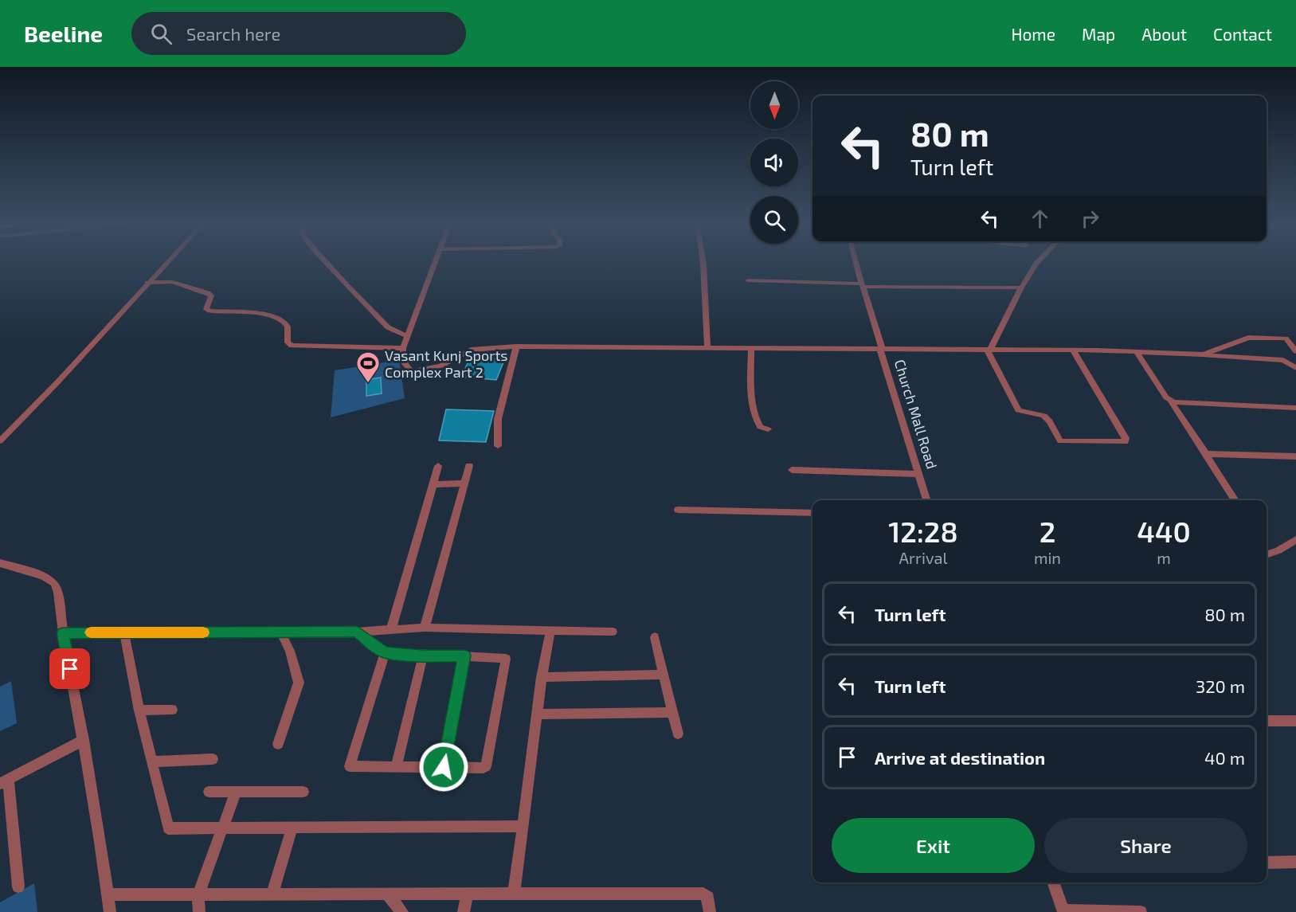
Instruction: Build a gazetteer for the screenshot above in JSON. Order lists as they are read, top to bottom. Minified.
{"streets":{"street":["Church Mall Road"]},"places":{"sports":["Vasant Kunj Sports Complex Part 2"]},"north":"bottom","page":{"header":"Beeline","search":"Search here","nav":["Home","Map","About","Contact"],"turn":["80 m","Turn left"],"eta":["12:28","Arrival","2","min","440","m"],"list":[{"name":"Turn left","value":"80 m"},{"name":"Turn left","value":"320 m"},{"name":"Arrive at destination","value":"40 m"}],"buttons":["Exit","Share"]}}
